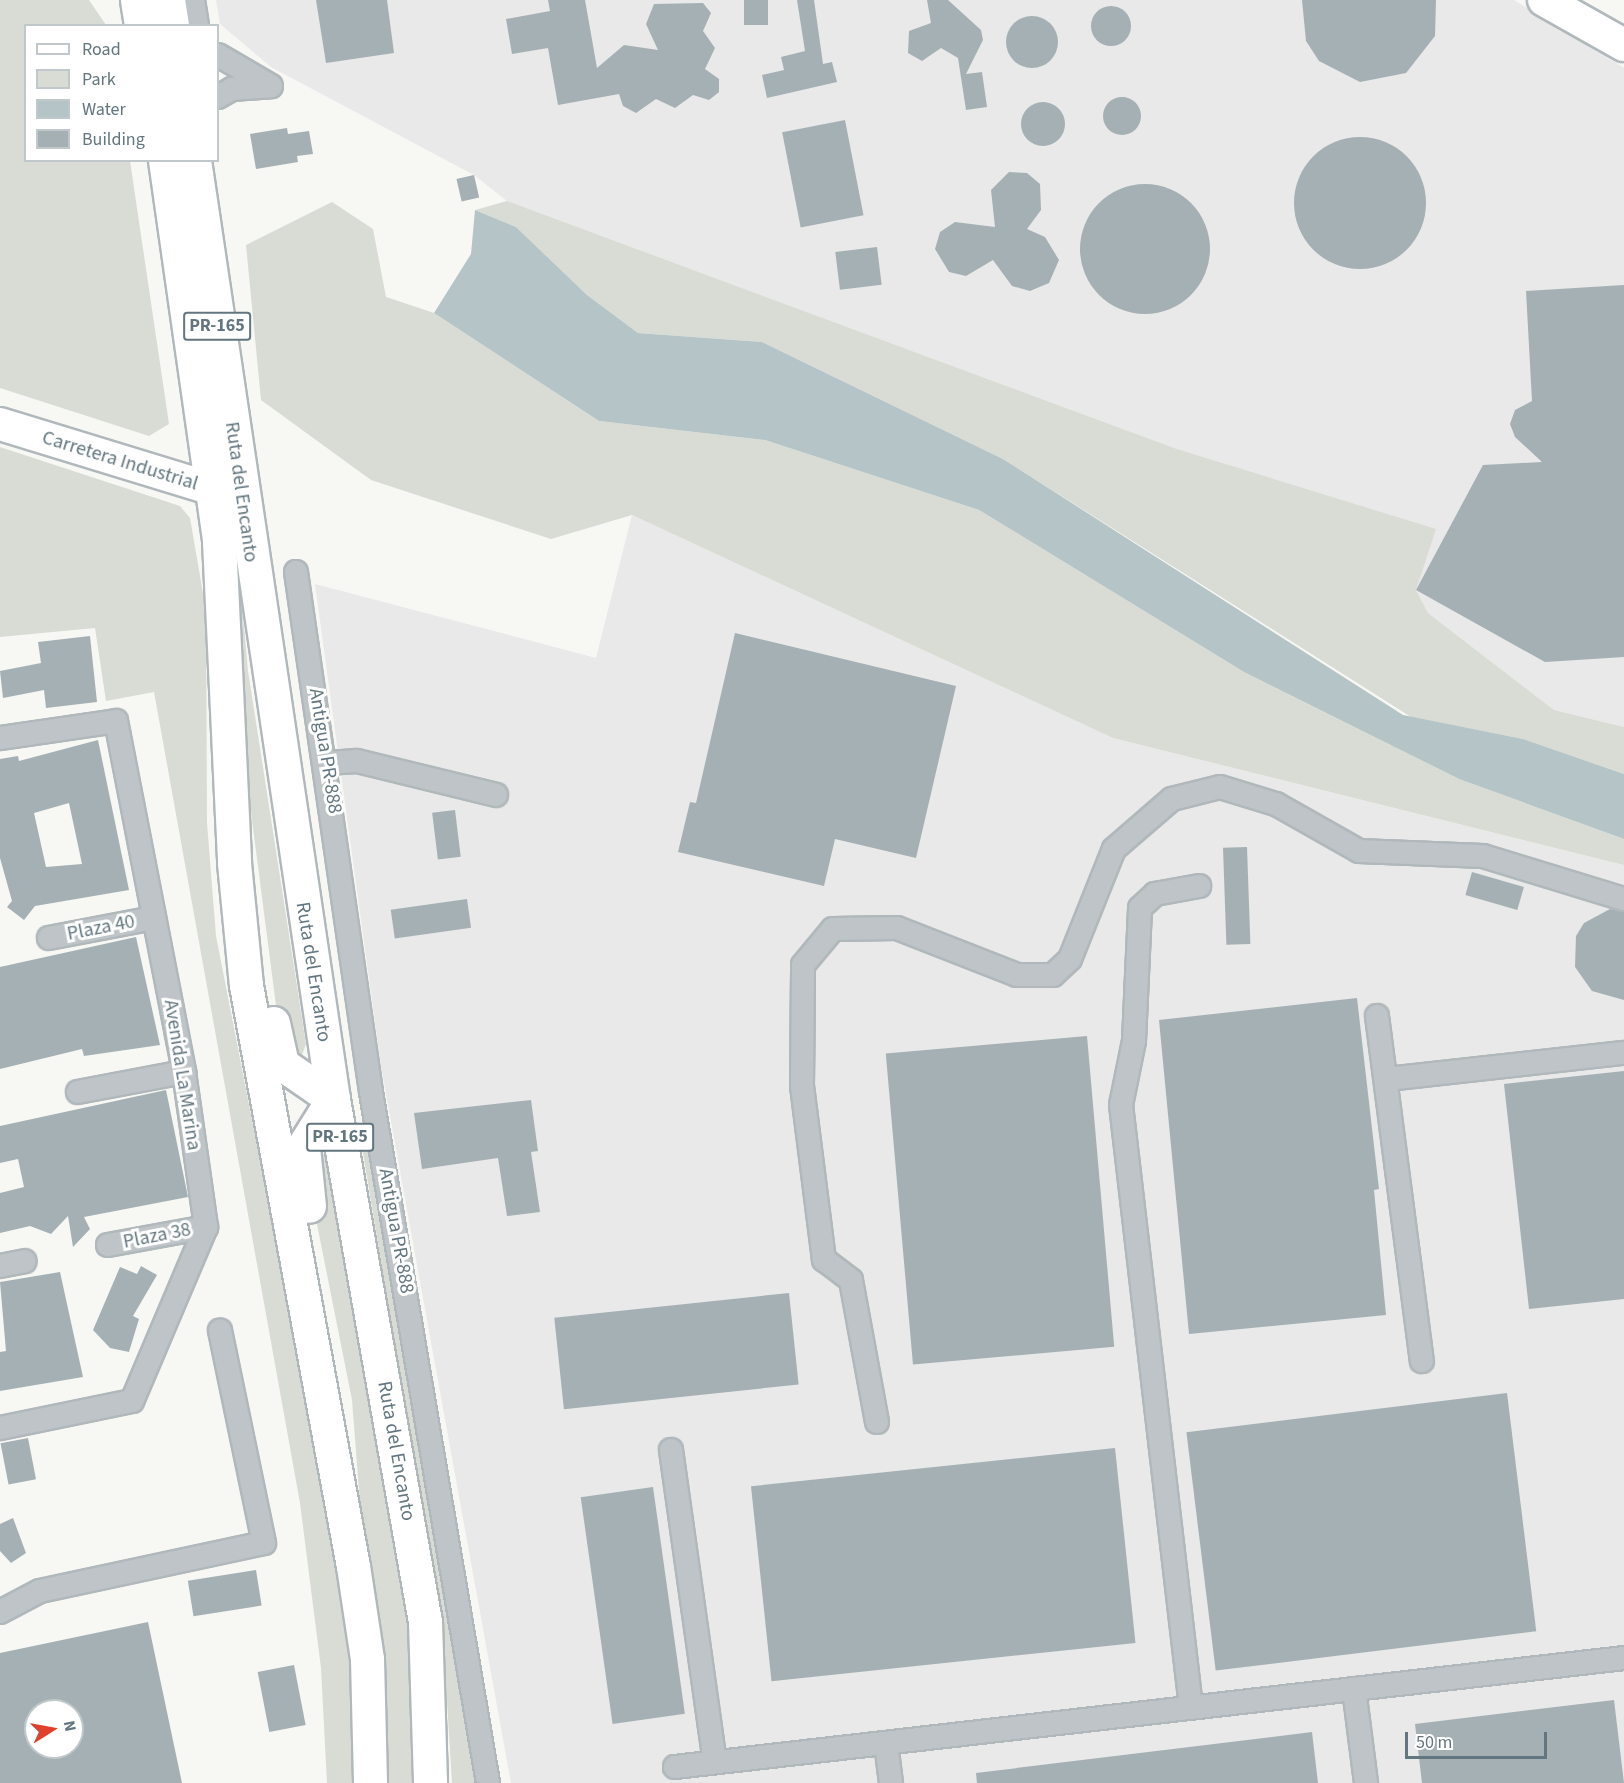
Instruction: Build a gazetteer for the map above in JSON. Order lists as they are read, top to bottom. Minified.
{"streets":{"main road":["PR-165","Ruta del Encanto"],"street":["Carretera Industrial","Antigua PR-888","Plaza 40","Avenida La Marina","Plaza 38"]},"crossings":[["Carretera Industrial","Ruta del Encanto"],["Plaza 40","Avenida La Marina"],["Avenida La Marina","Plaza 38"]],"legend":["Road","Park","Water","Building"],"scale_bar":"50 m","north":"right"}
